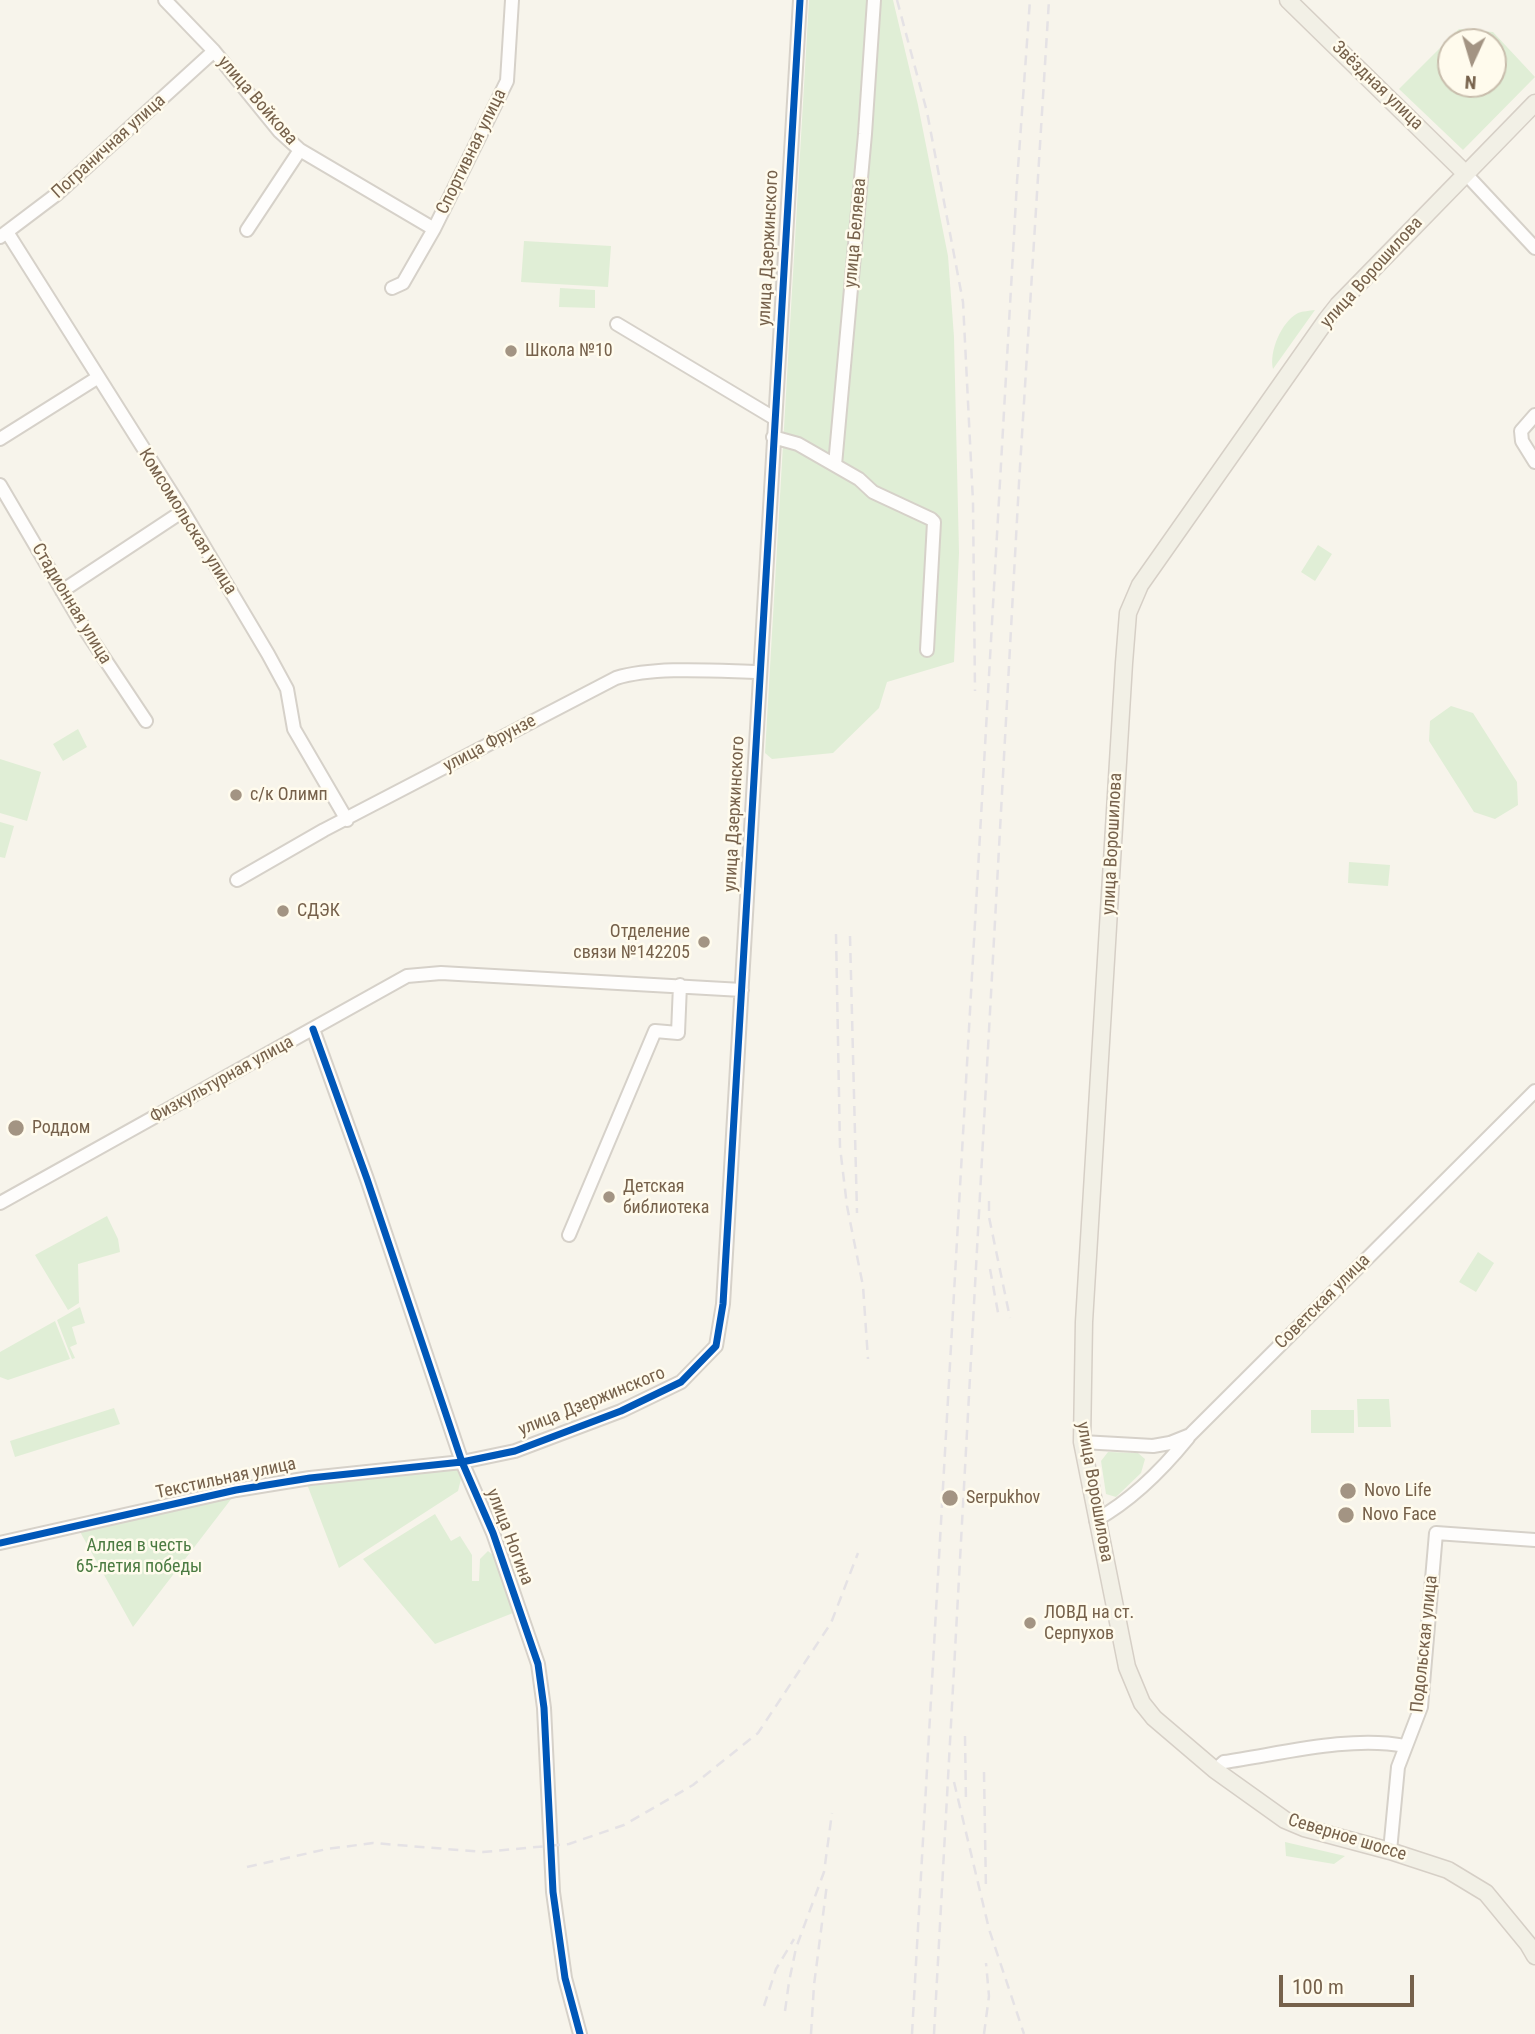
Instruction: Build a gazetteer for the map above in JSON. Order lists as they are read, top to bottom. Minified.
{"streets":{"main road":["Звёздная улица","улица Ворошилова","Северное шоссе"],"street":["улица Войкова","Пограничная улица","Спортивная улица","улица Беляева","улица Дзержинского","Комсомольская улица","Стадионная улица","улица Фрунзе","Физкультурная улица","Советская улица","Текстильная улица","улица Ногина","Подольская улица"]},"crossings":[["Звёздная улица","улица Ворошилова"],["улица Войкова","Пограничная улица"],["улица Войкова","Спортивная улица"],["Пограничная улица","Комсомольская улица"],["улица Дзержинского","улица Фрунзе"],["улица Дзержинского","Физкультурная улица"],["улица Дзержинского","Текстильная улица"],["улица Дзержинского","улица Ногина"],["улица Ворошилова","Советская улица"],["улица Ворошилова","Северное шоссе"],["Комсомольская улица","улица Фрунзе"],["Физкультурная улица","улица Ногина"],["Текстильная улица","улица Ногина"],["Подольская улица","Северное шоссе"]],"parks":["Аллея в честь 65-летия победы"],"places":["Школа №10","с/к Олимп","СДЭК","Отделение связи №142205","Роддом","Детская библиотека","Novo Life","Serpukhov","Novo Face","ЛОВД на ст. Серпухов"],"scale_bar":"100 m","north":"bottom"}
